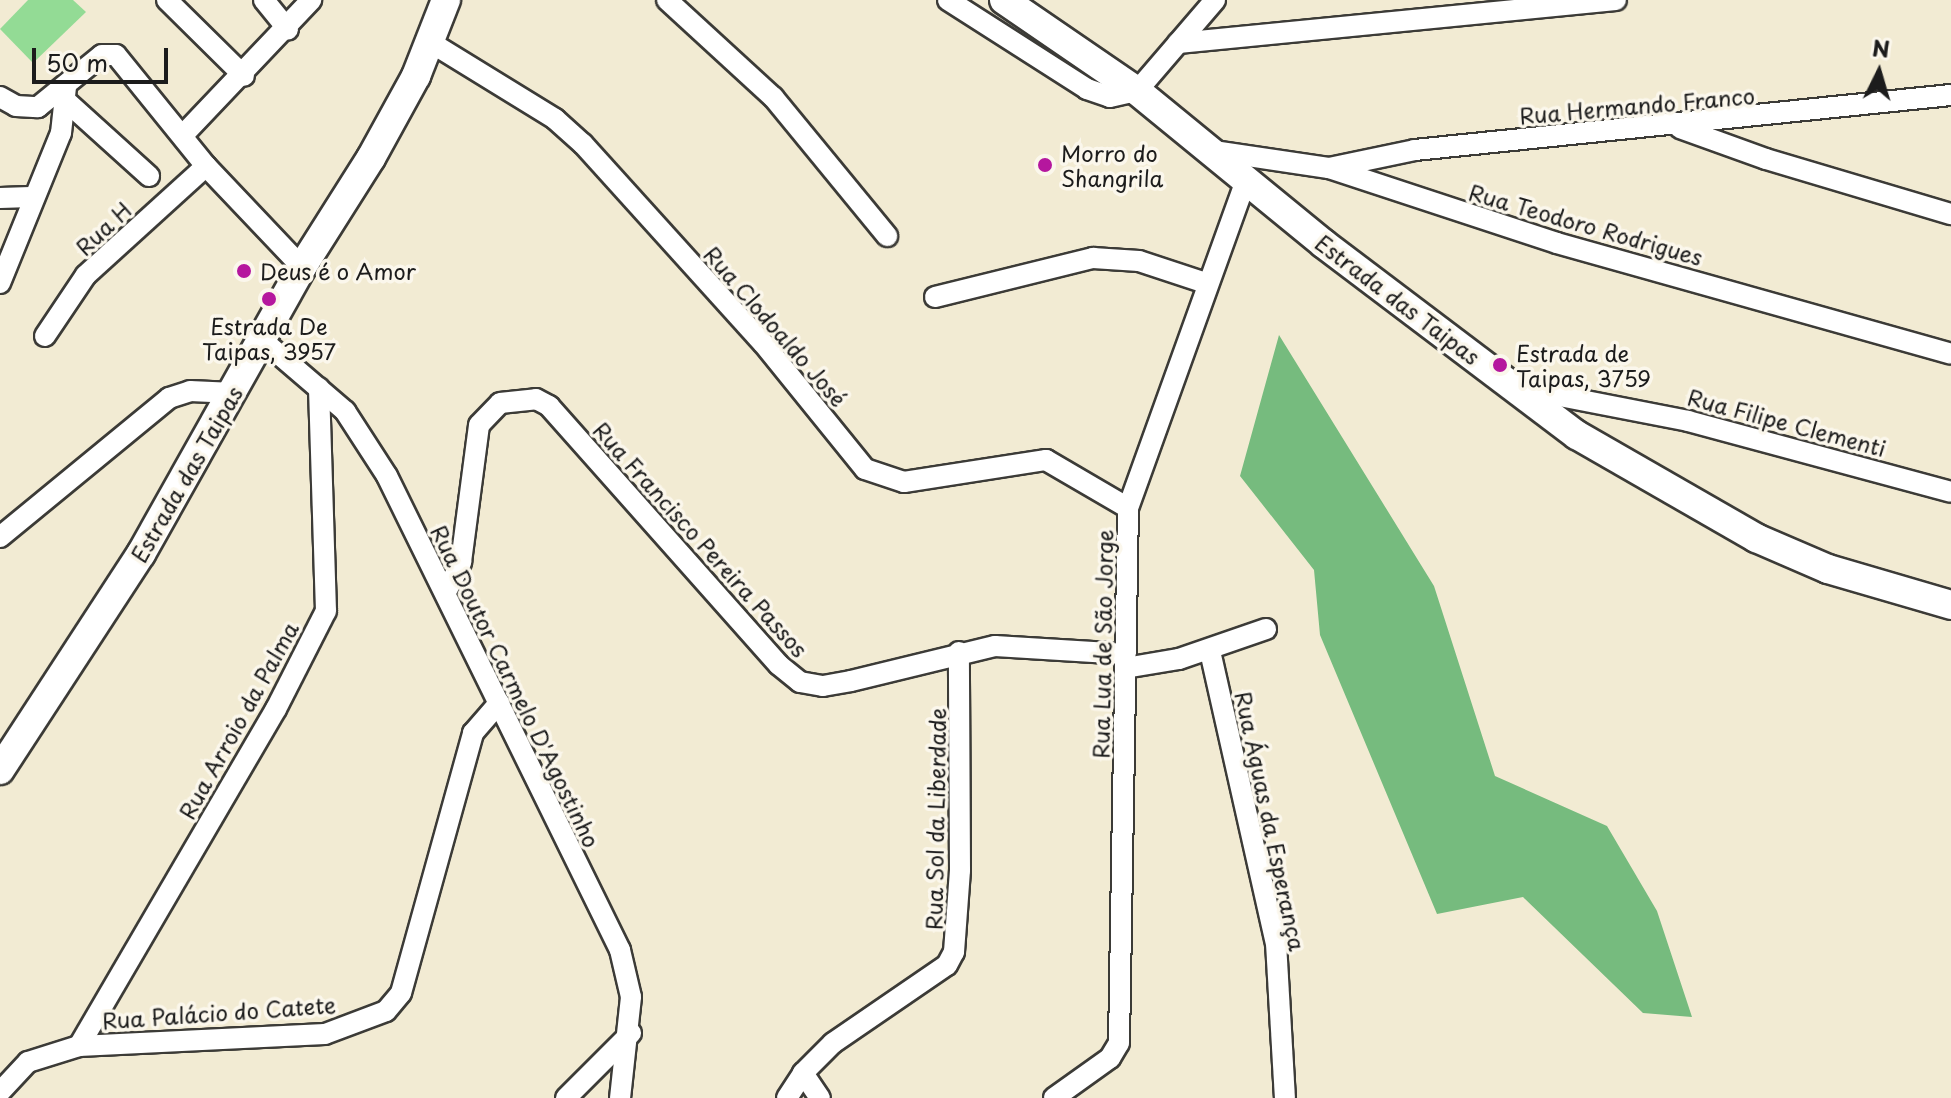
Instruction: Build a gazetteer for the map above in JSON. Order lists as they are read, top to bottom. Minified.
{"streets":{"main road":["Estrada das Taipas"],"street":["Rua Hermando Franco","Rua Teodoro Rodrigues","Rua H","Rua Clodoaldo José","Rua Filipe Clementi","Rua Francisco Pereira Passos","Rua Lua de São Jorge","Rua Doutor Carmelo D'Agostinho","Rua Arroio da Palma","Rua Sol da Liberdade","Rua Águas da Esperança","Rua Palácio do Catete"]},"crossings":[["Rua Hermando Franco","Rua Teodoro Rodrigues"],["Rua Teodoro Rodrigues","Estrada das Taipas"],["Estrada das Taipas","Rua Clodoaldo José"],["Estrada das Taipas","Rua Filipe Clementi"],["Estrada das Taipas","Rua Lua de São Jorge"],["Estrada das Taipas","Rua Doutor Carmelo D'Agostinho"],["Rua Clodoaldo José","Rua Lua de São Jorge"],["Rua Francisco Pereira Passos","Rua Lua de São Jorge"],["Rua Francisco Pereira Passos","Rua Doutor Carmelo D'Agostinho"],["Rua Francisco Pereira Passos","Rua Sol da Liberdade"],["Rua Francisco Pereira Passos","Rua Águas da Esperança"],["Rua Doutor Carmelo D'Agostinho","Rua Arroio da Palma"],["Rua Doutor Carmelo D'Agostinho","Rua Palácio do Catete"],["Rua Arroio da Palma","Rua Palácio do Catete"]],"places":["Morro do Shangrila","Deus é o Amor","Estrada De Taipas, 3957","Estrada de Taipas, 3759"],"scale_bar":"50 m","north":"top"}
